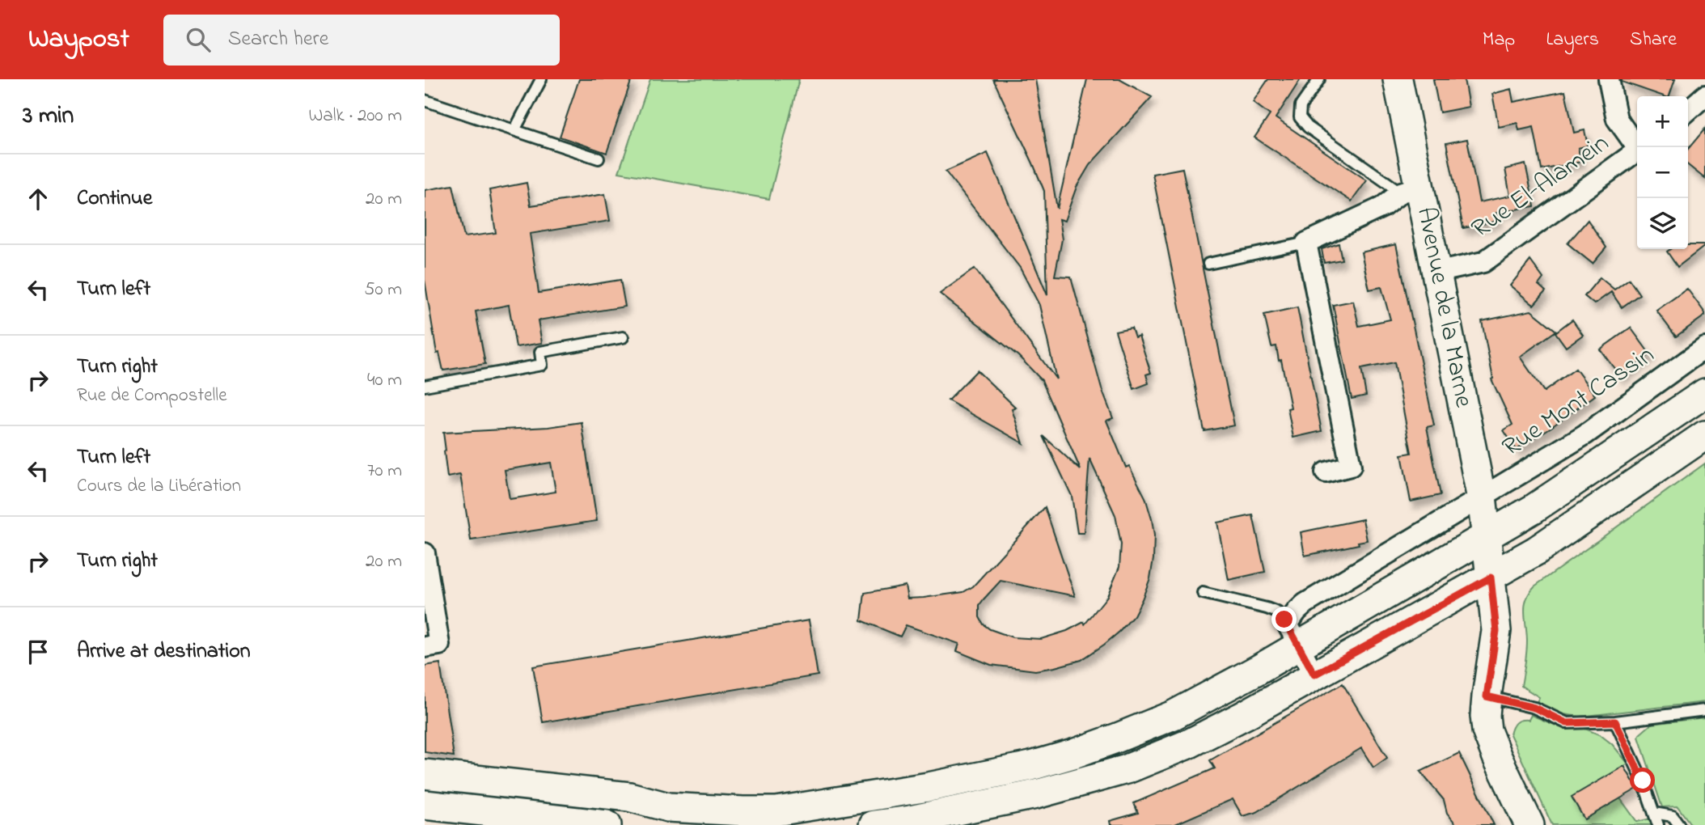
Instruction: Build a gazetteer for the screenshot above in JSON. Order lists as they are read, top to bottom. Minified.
{"streets":{"main road":["Avenue de la Marne"],"street":["Rue El-Alamein","Rue Mont Cassin"]},"crossings":[["Rue El-Alamein","Avenue de la Marne"],["Avenue de la Marne","Rue Mont Cassin"]],"page":{"header":"Waypost","search":"Search here","nav":["Map","Layers","Share"],"heading":["3 min","Walk · 200 m"],"map_buttons":["+","−"],"list":[["Continue","20 m"],["Turn left","50 m"],["Turn right","Rue de Compostelle","40 m"],["Turn left","Cours de la Libération","70 m"],["Turn right","20 m"],"Arrive at destination"]}}
